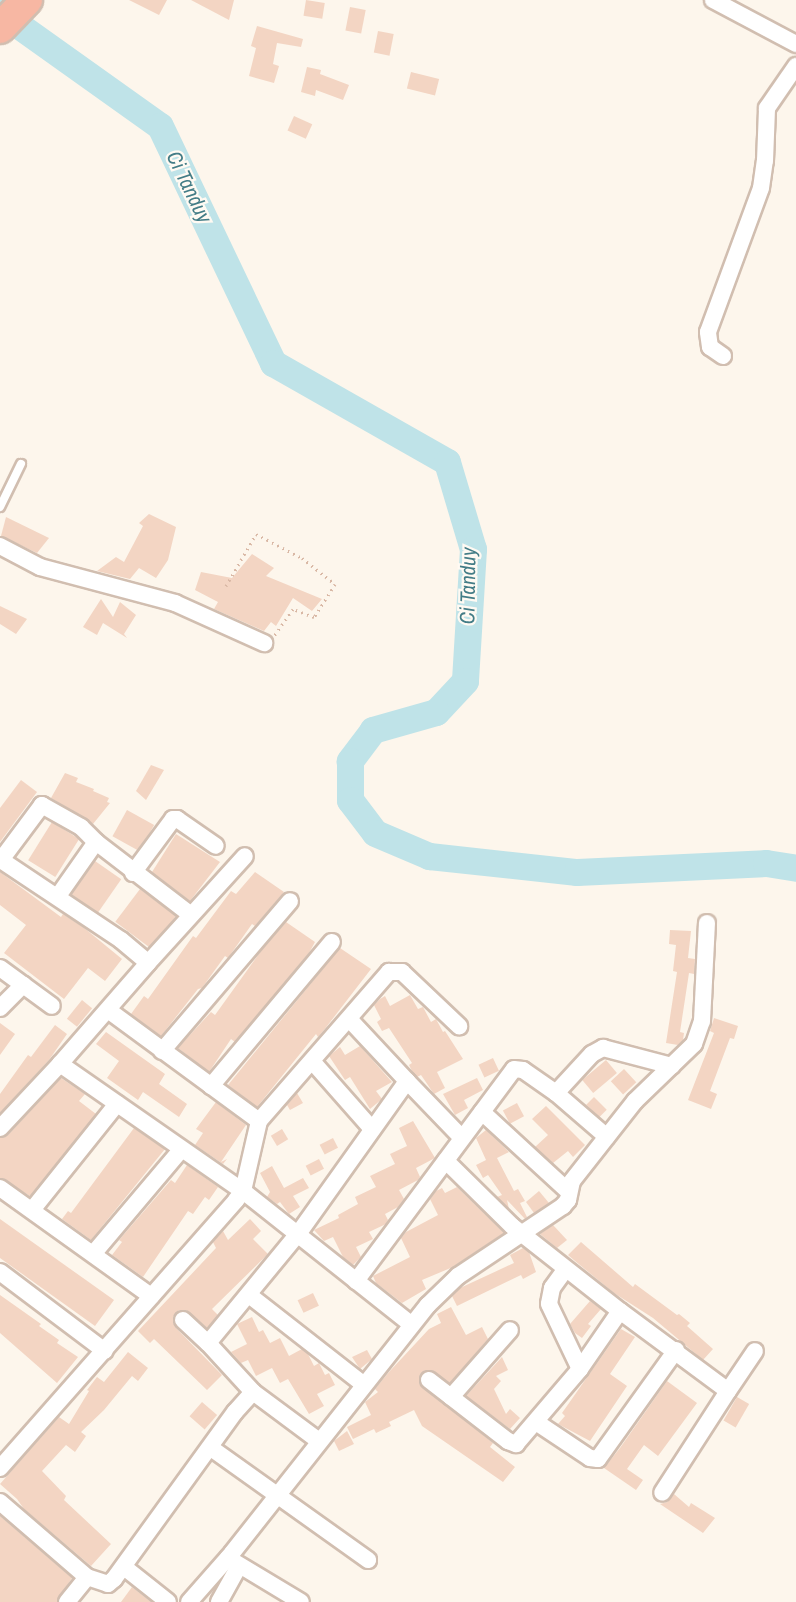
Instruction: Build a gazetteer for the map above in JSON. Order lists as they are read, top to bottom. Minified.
{"water":["Ci Tanduy"]}
